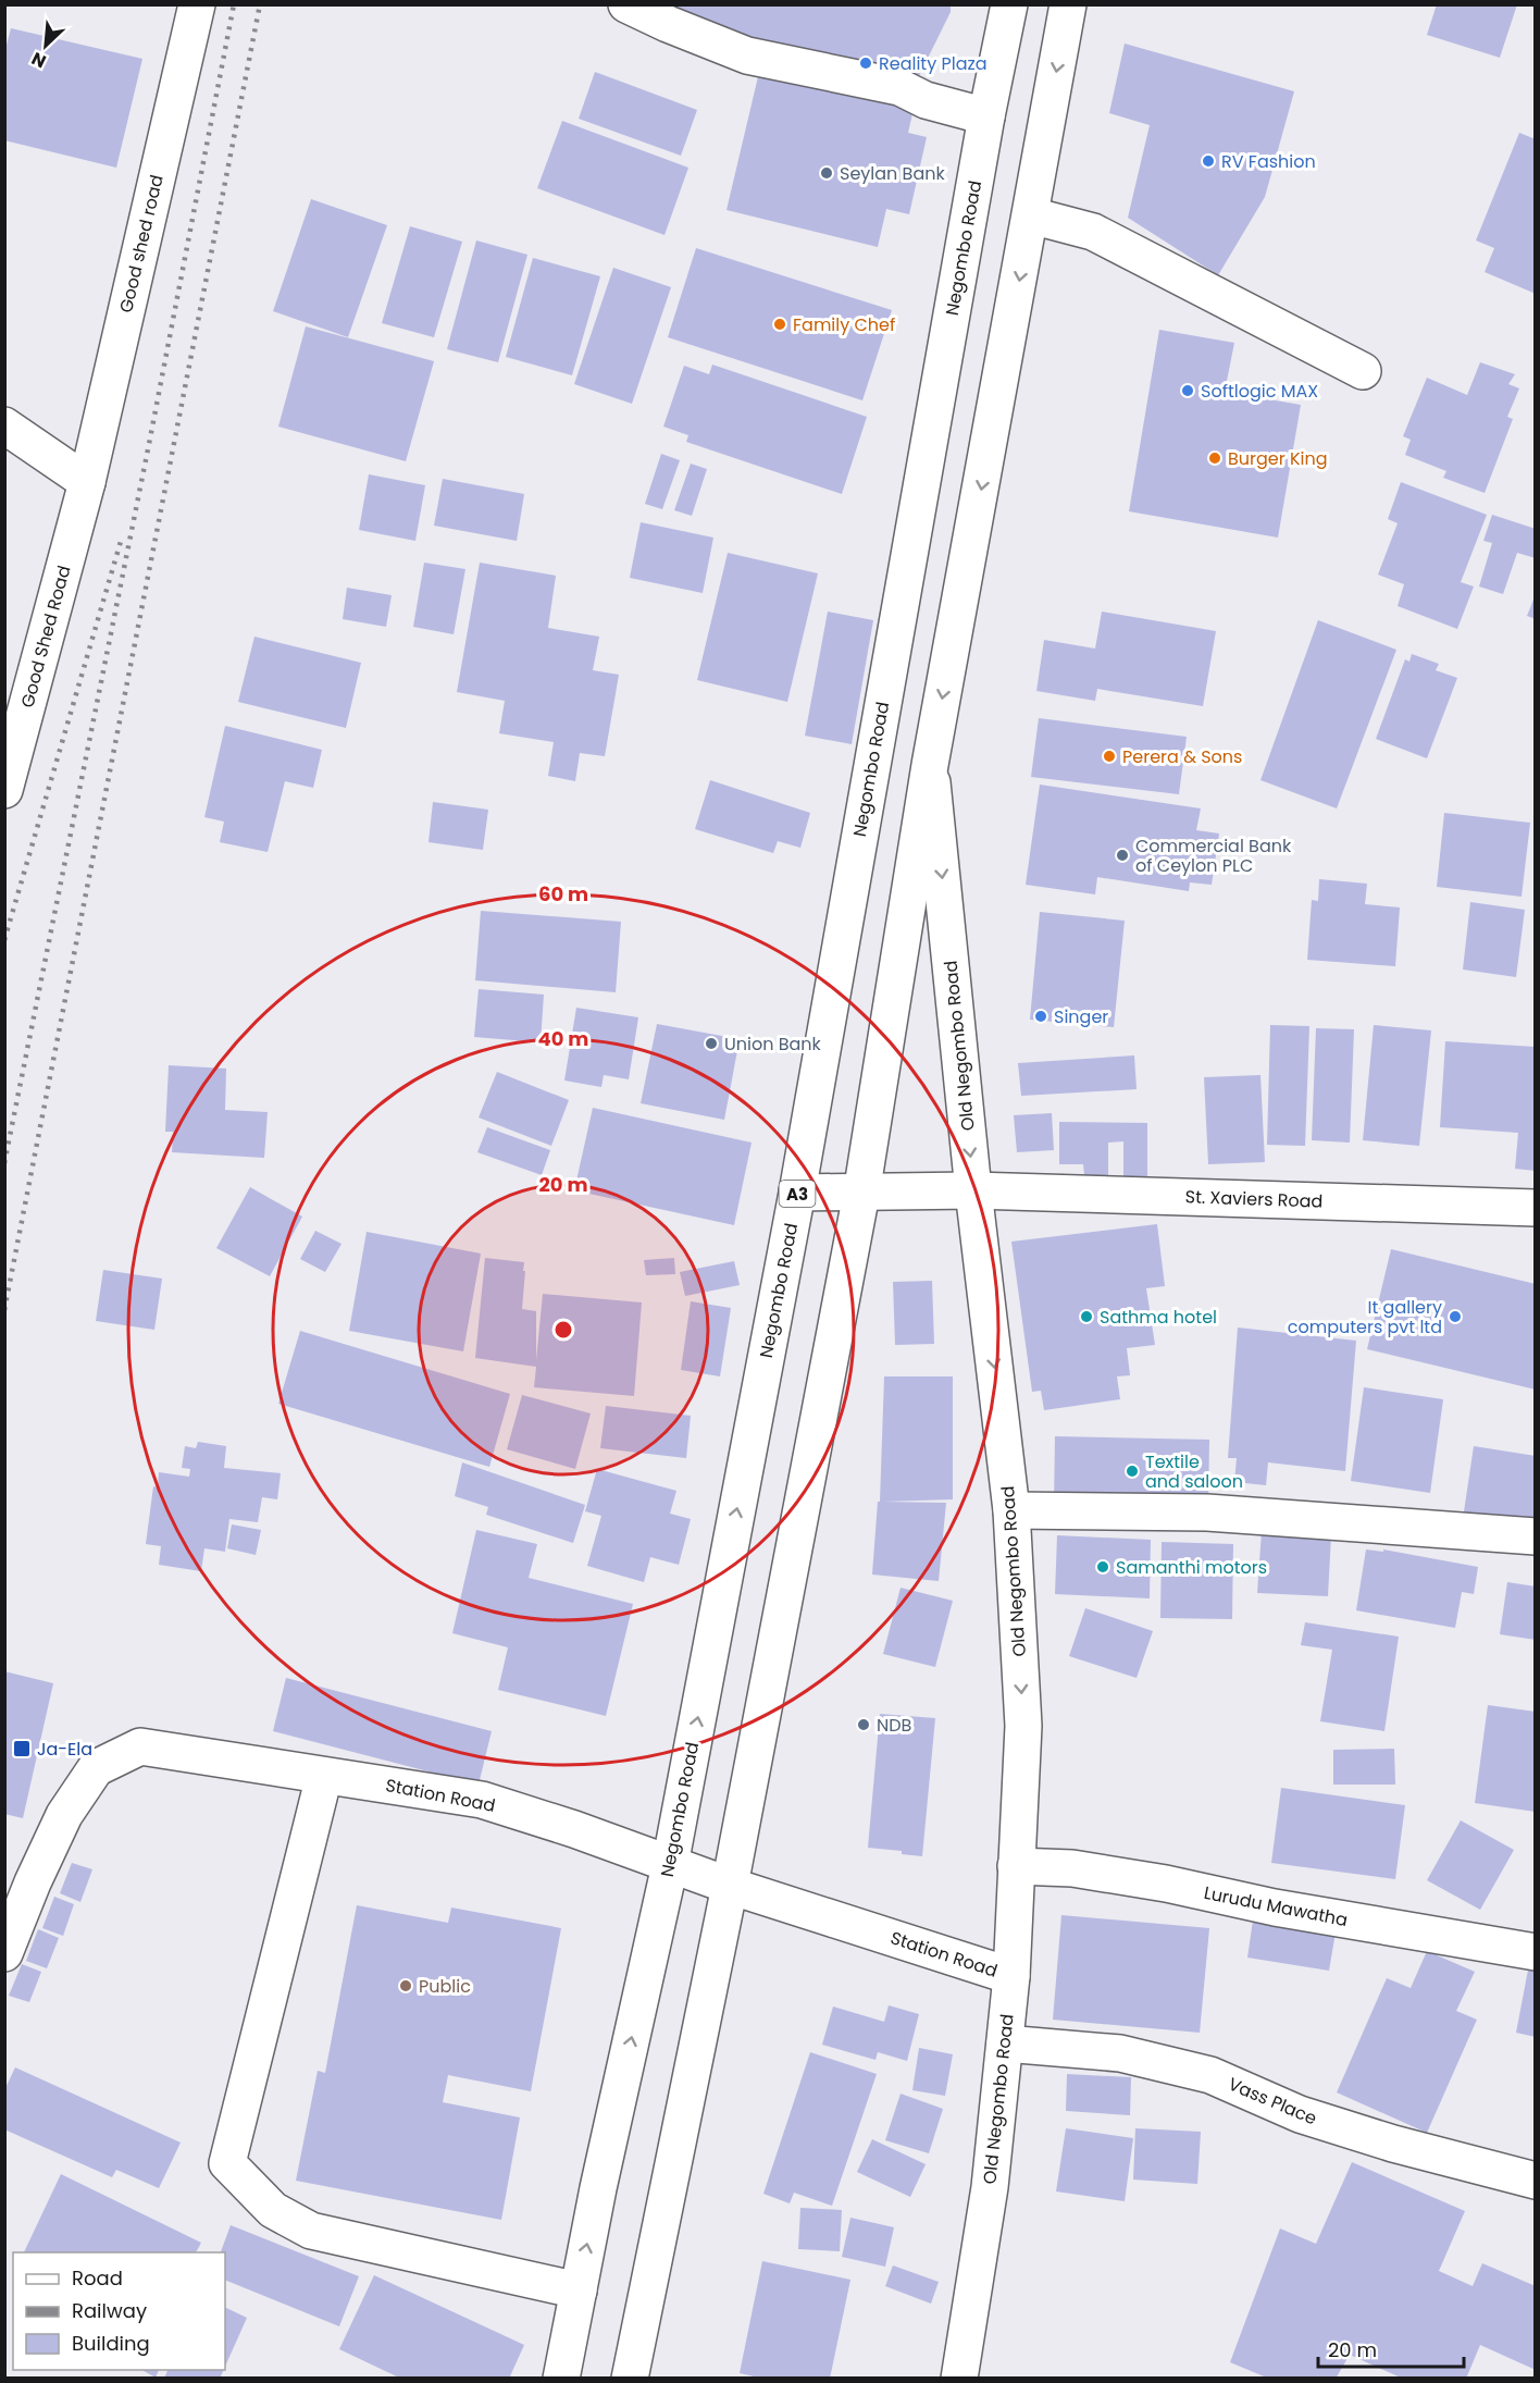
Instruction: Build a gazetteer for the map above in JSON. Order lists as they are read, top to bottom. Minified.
{"streets":{"main road":["Good shed road","Negombo Road","Good Shed Road","Old Negombo Road","A3","St. Xaviers Road","Station Road","Lurudu Mawatha","Vass Place"]},"crossings":[["Good shed road","Good Shed Road"],["Negombo Road","St. Xaviers Road"],["Negombo Road","Station Road"],["Old Negombo Road","St. Xaviers Road"],["Old Negombo Road","Station Road"],["Old Negombo Road","Lurudu Mawatha"],["Old Negombo Road","Vass Place"]],"places":{"other":["Reality Plaza","RV Fashion","Seylan Bank","Family Chef","Softlogic MAX","Burger King","Perera & Sons","Commercial Bank of Ceylon PLC","Singer","Union Bank","Sathma hotel","It gallery computers pvt ltd","Textile and saloon","Samanthi motors","NDB","Public"],"transit":["Ja-Ela"]},"legend":["Road","Railway","Building"],"scale_bar":"20 m","north":"bottom left","rings":["60 m","40 m","20 m"]}
